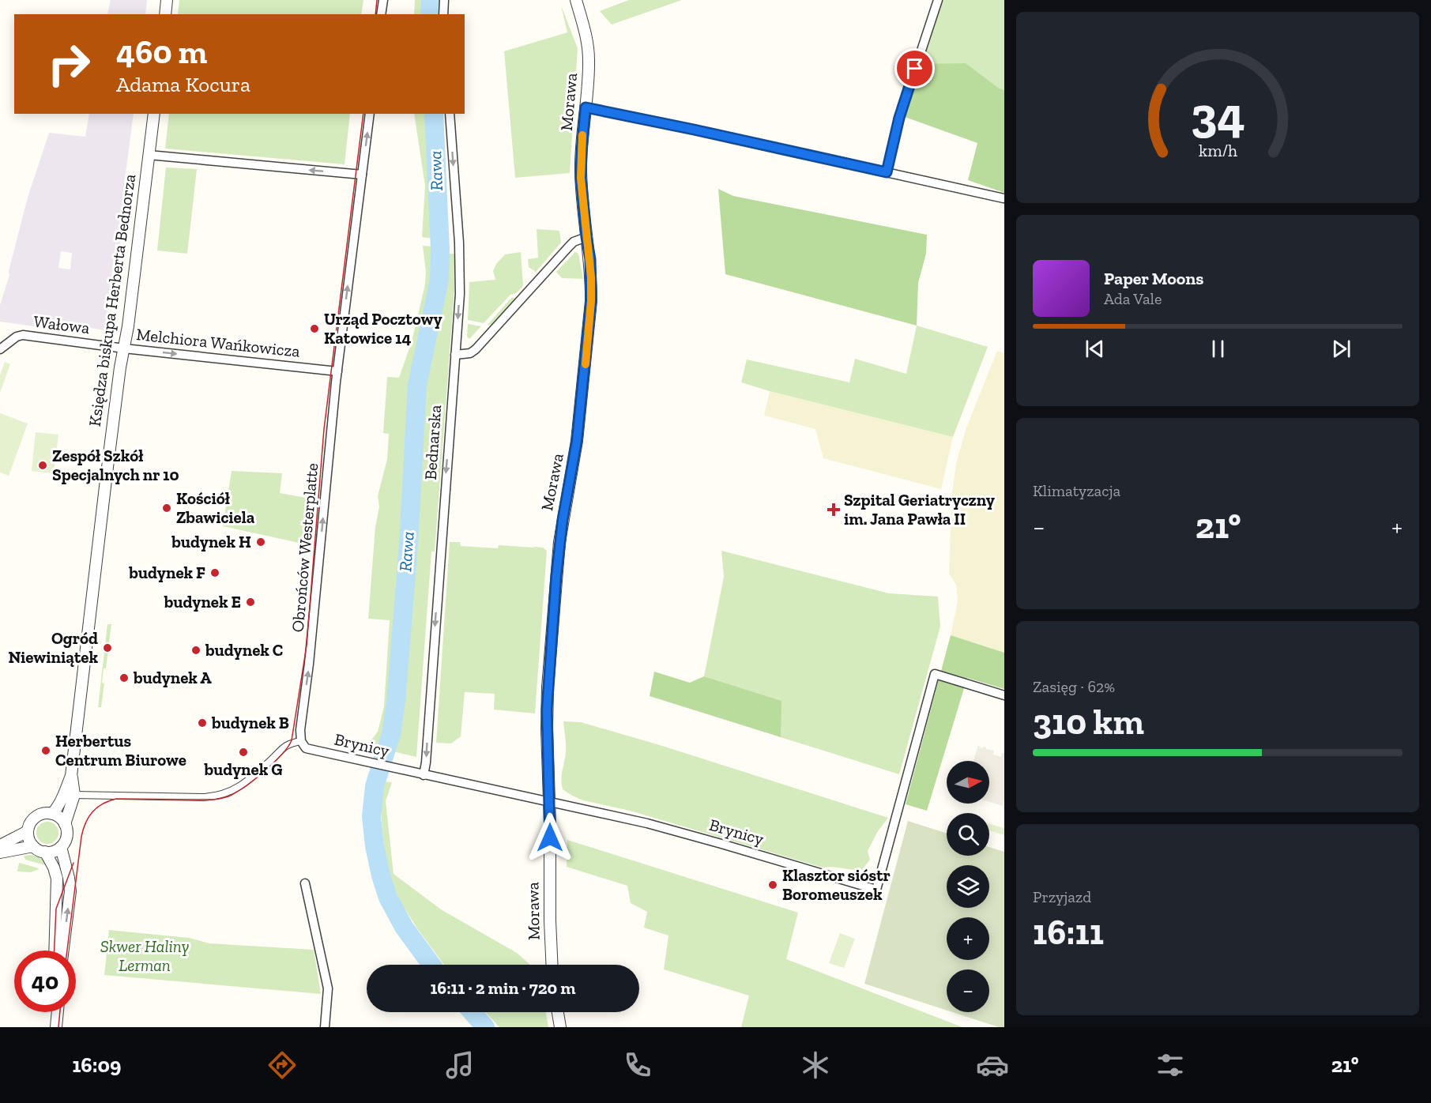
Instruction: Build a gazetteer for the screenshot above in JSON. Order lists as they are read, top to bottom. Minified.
{"streets":{"street":["Morawa","Księdza biskupa Herberta Bednorza","Wałowa","Melchiora Wańkowicza","Bednarska","Obrońców Westerplatte","Brynicy"]},"crossings":[["Morawa","Brynicy"],["Księdza biskupa Herberta Bednorza","Wałowa"],["Księdza biskupa Herberta Bednorza","Melchiora Wańkowicza"],["Wałowa","Melchiora Wańkowicza"],["Melchiora Wańkowicza","Obrońców Westerplatte"],["Bednarska","Brynicy"],["Obrońców Westerplatte","Brynicy"]],"one_way":["Melchiora Wańkowicza","Bednarska","Obrońców Westerplatte"],"water":["Rawa"],"parks":["Skwer Haliny Lerman"],"places":{"other":["Urząd Pocztowy Katowice 14","Zespół Szkół Specjalnych nr 10","Kościół Zbawiciela","budynek H","budynek F","budynek E","Ogród Niewiniątek","budynek C","budynek A","budynek B","Herbertus Centrum Biurowe","budynek G","Klasztor sióstr Boromeuszek"],"health":["Szpital Geriatryczny im. Jana Pawła II"]},"north":"right","page":{"turn":["460 m","Adama Kocura"],"song":["Paper Moons","Ada Vale"],"tile":["Klimatyzacja",["Zasięg · 62%","310 km"],["Przyjazd","16:11"]],"heat":["−","21°","+"],"map_buttons":["+","−"],"limit":"40","trip":"16:11 · 2 min · 720 m","tabs":["16:09","21°"],"gauge":["34","km/h"]}}
